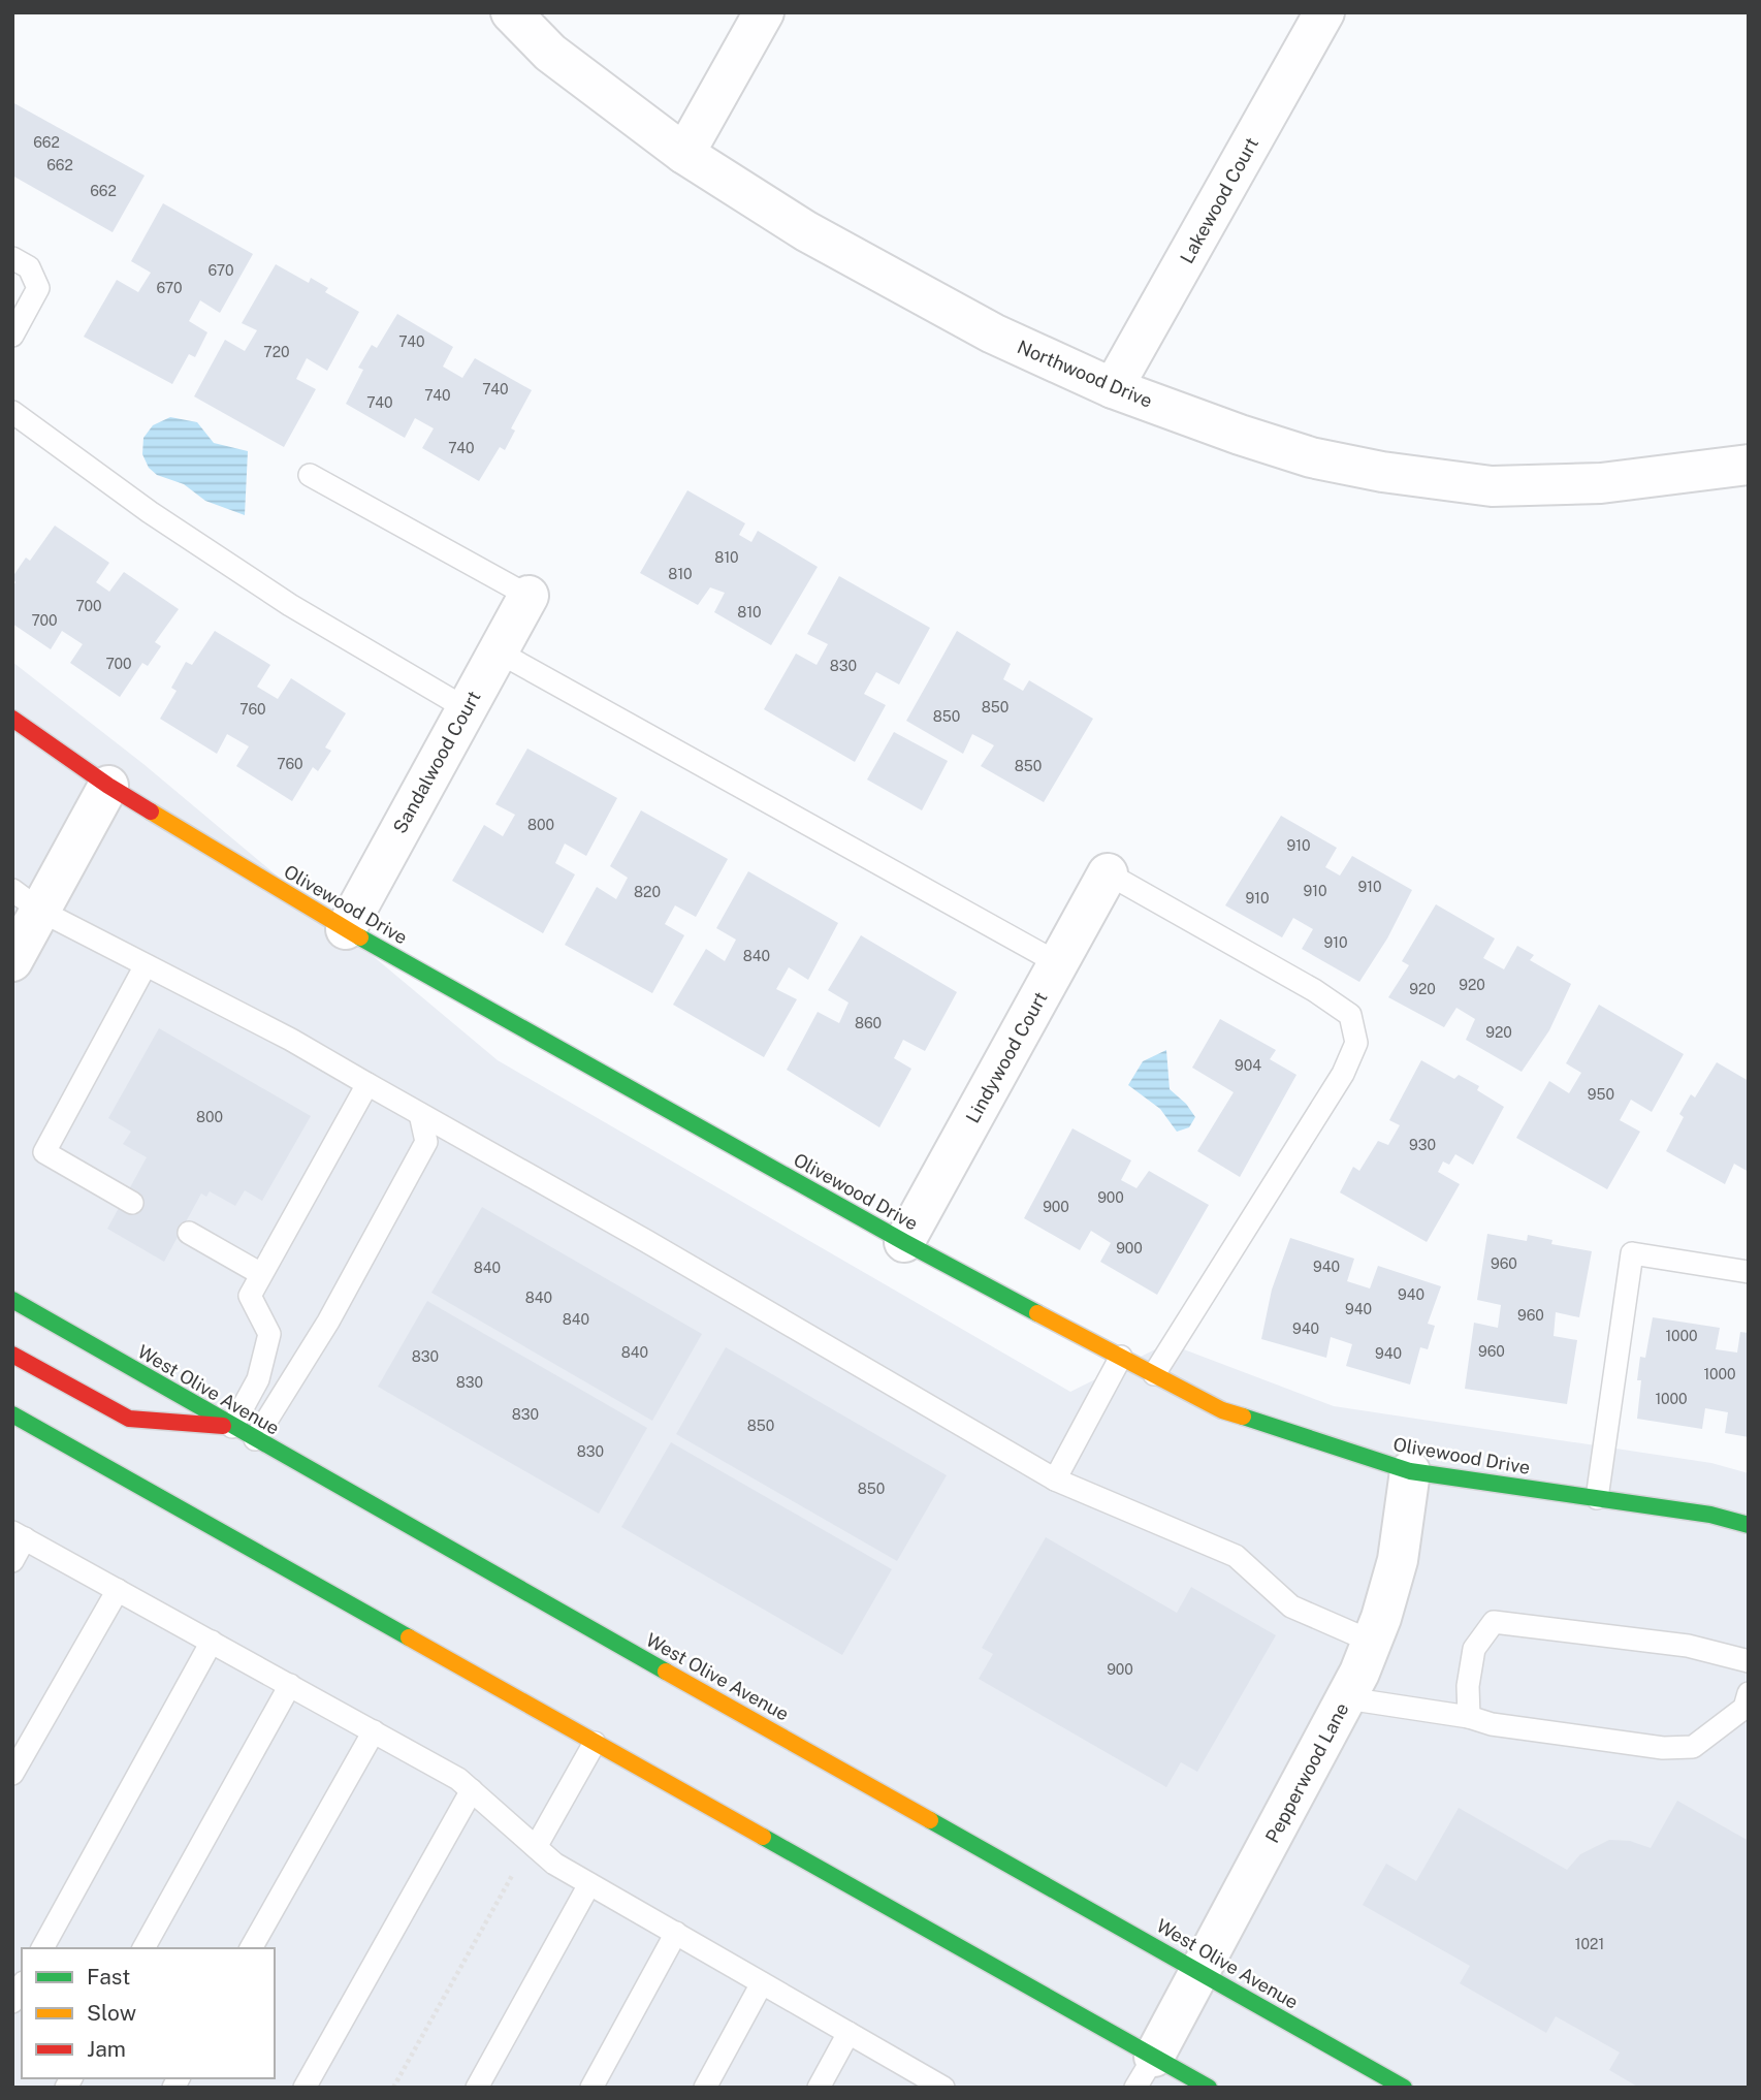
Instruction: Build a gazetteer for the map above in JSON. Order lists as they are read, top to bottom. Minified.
{"streets":{"main road":["Olivewood Drive","West Olive Avenue"],"street":["Lakewood Court","Northwood Drive","Sandalwood Court","Lindywood Court","Pepperwood Lane"]},"crossings":[["Lakewood Court","Northwood Drive"],["Sandalwood Court","Olivewood Drive"],["Olivewood Drive","Lindywood Court"],["Olivewood Drive","Pepperwood Lane"],["West Olive Avenue","Pepperwood Lane"]],"house_numbers":["662","662","662","670","670","740","720","740","740","740","740","810","810","700","810","700","700","830","850","760","850","760","850","800","910","910","910","820","910","910","840","920","920","860","920","904","950","800","930","900","900","900","960","940","840","940","840","940","960","840","940","1000","960","840","940","830","1000","830","1000","830","850","830","850","900","1021"],"legend":["Fast","Slow","Jam"]}
